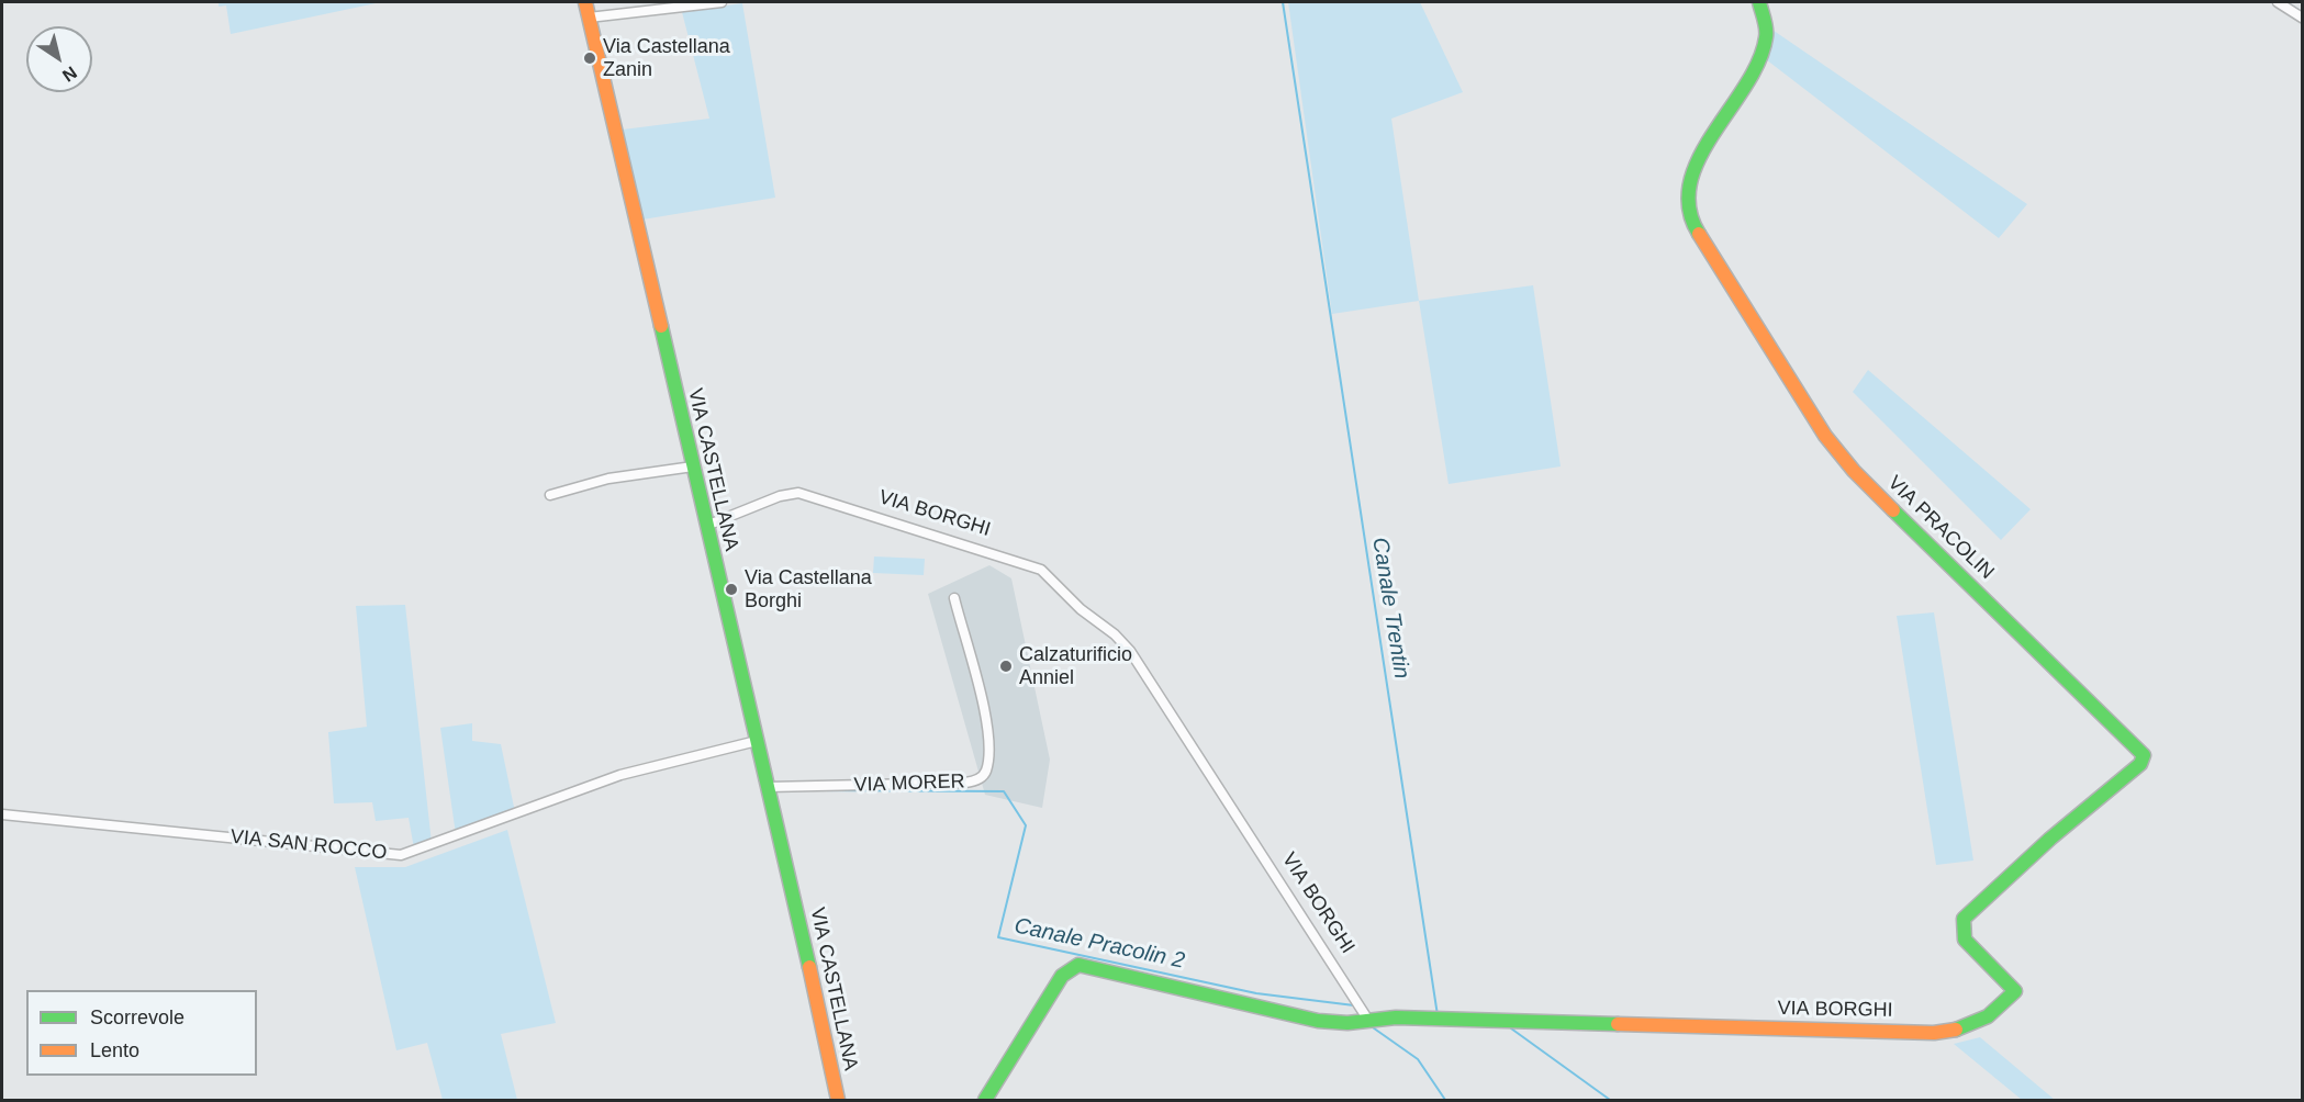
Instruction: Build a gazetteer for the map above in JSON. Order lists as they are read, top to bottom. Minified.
{"streets":{"street":["VIA CASTELLANA","VIA BORGHI","VIA PRACOLIN","VIA MORER","VIA SAN ROCCO"]},"crossings":[["VIA CASTELLANA","VIA BORGHI"],["VIA CASTELLANA","VIA MORER"],["VIA CASTELLANA","VIA SAN ROCCO"],["VIA BORGHI","VIA PRACOLIN"]],"water":["Canale Trentin","Canale Pracolin 2"],"places":["Via Castellana Zanin","Via Castellana Borghi","Calzaturificio Anniel"],"legend":["Scorrevole","Lento"],"north":"bottom right"}
